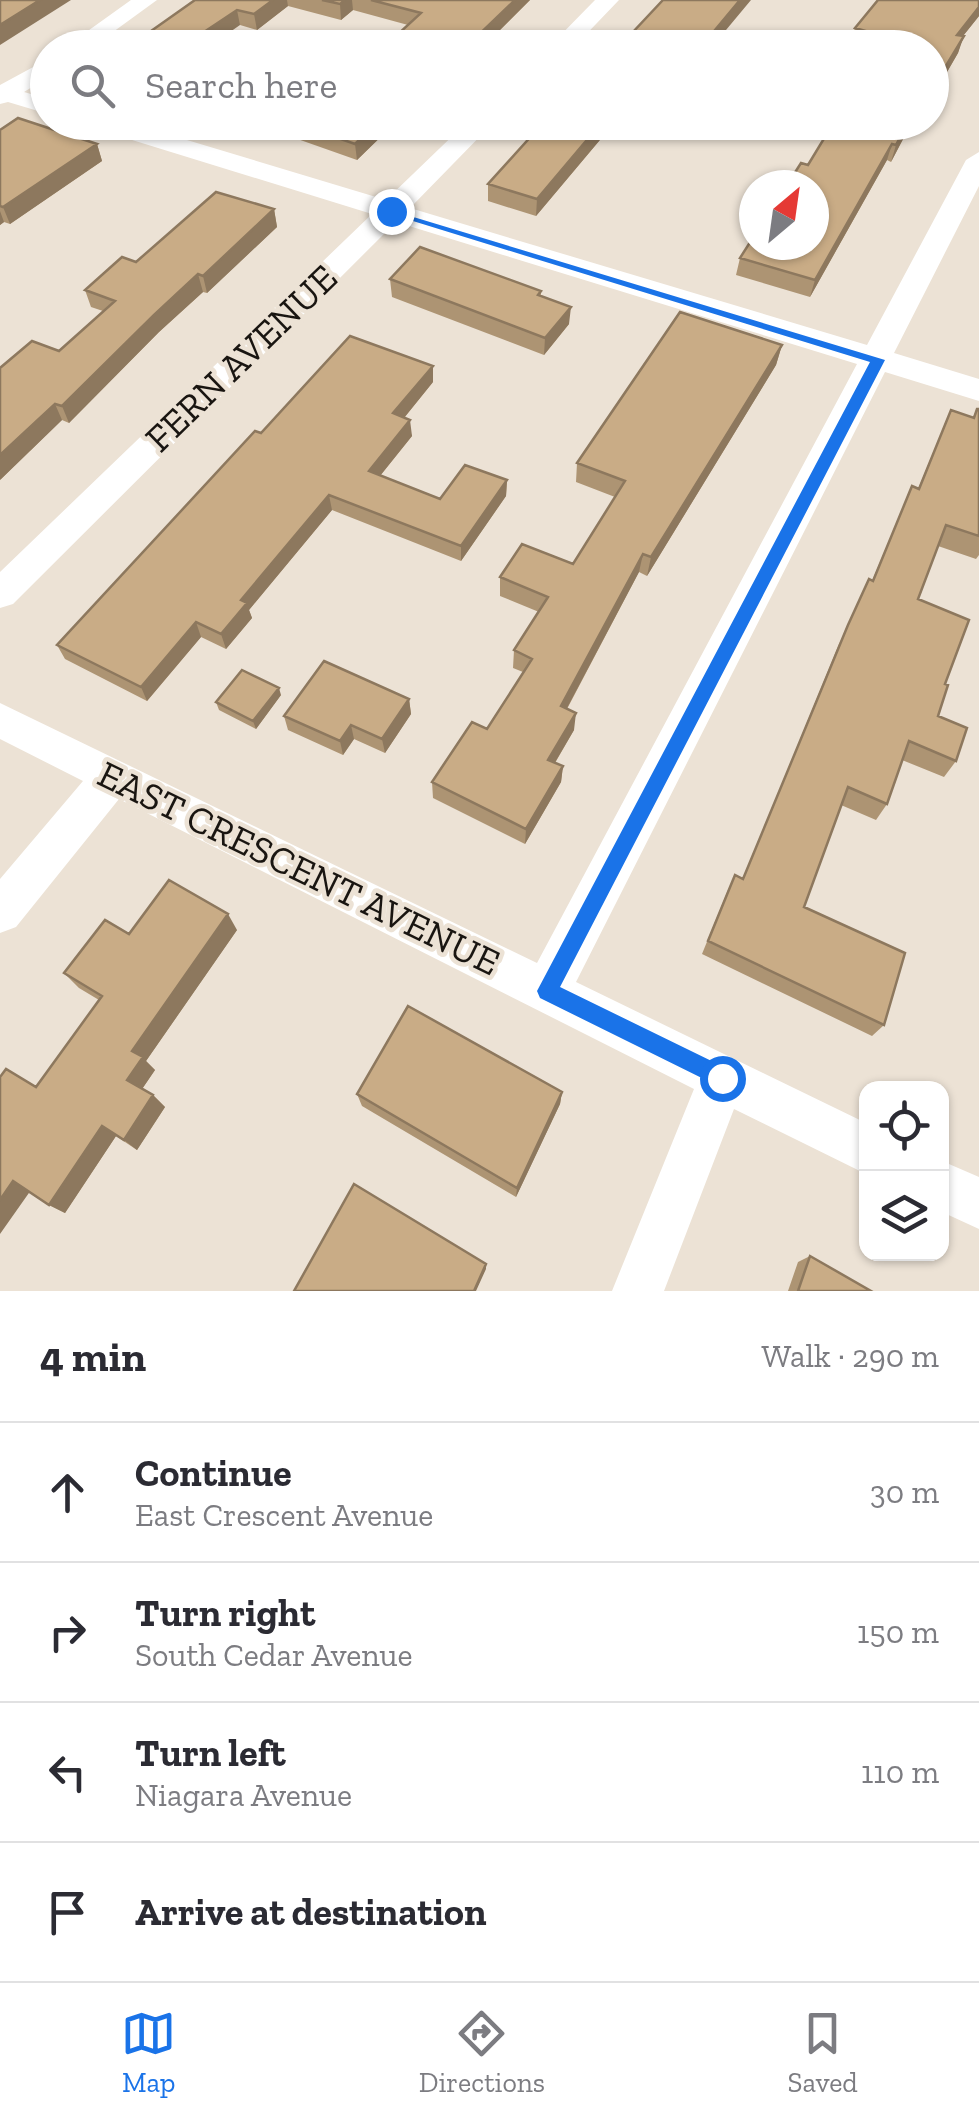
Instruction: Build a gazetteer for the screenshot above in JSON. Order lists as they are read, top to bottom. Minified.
{"streets":{"street":["FERN AVENUE","EAST CRESCENT AVENUE"]},"north":"top right","page":{"search":"Search here","heading":["4 min","Walk · 290 m"],"list":[["Continue","East Crescent Avenue","30 m"],["Turn right","South Cedar Avenue","150 m"],["Turn left","Niagara Avenue","110 m"],"Arrive at destination"],"nav":["Map","Directions","Saved"]}}
